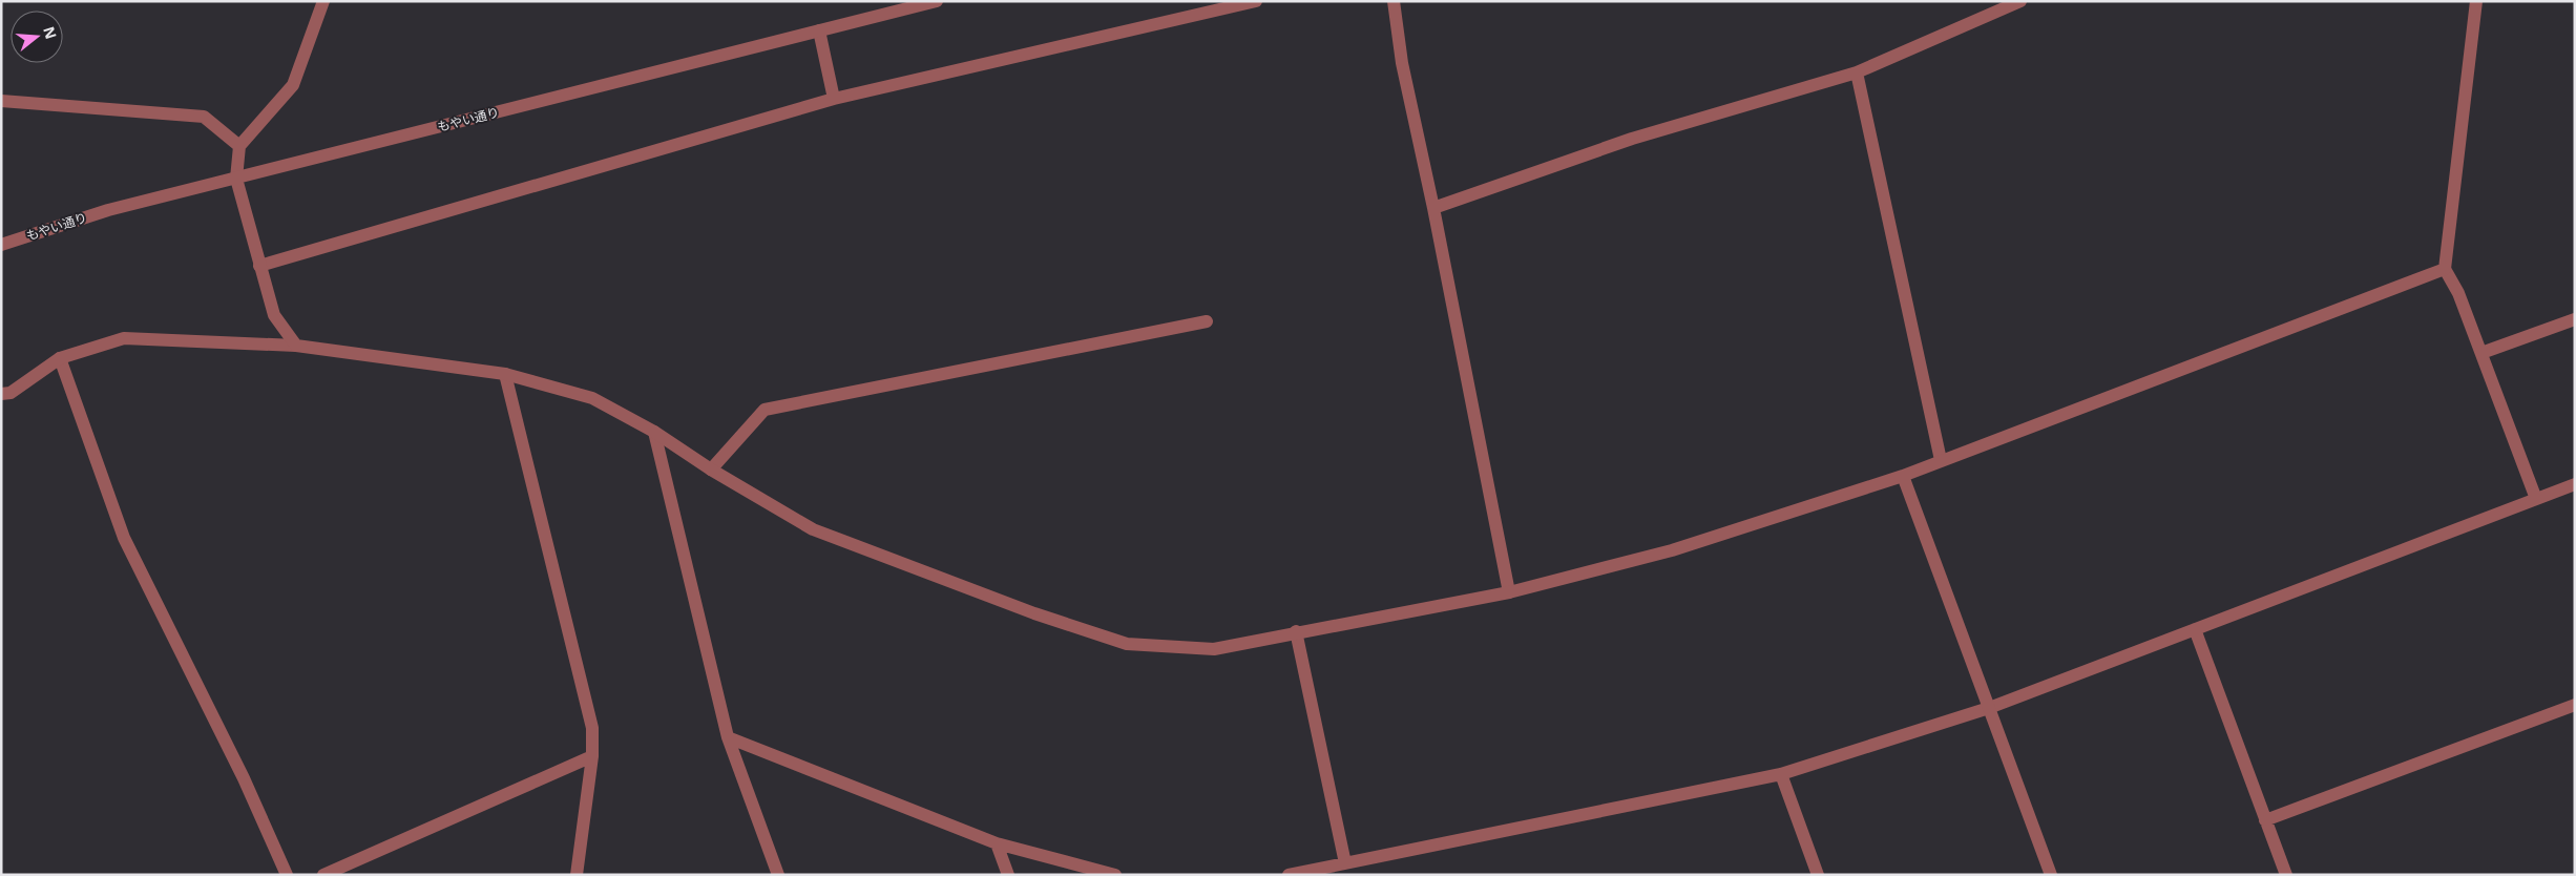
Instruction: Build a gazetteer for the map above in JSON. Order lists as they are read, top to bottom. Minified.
{"streets":{"street":["もやい通り"]},"north":"right"}
